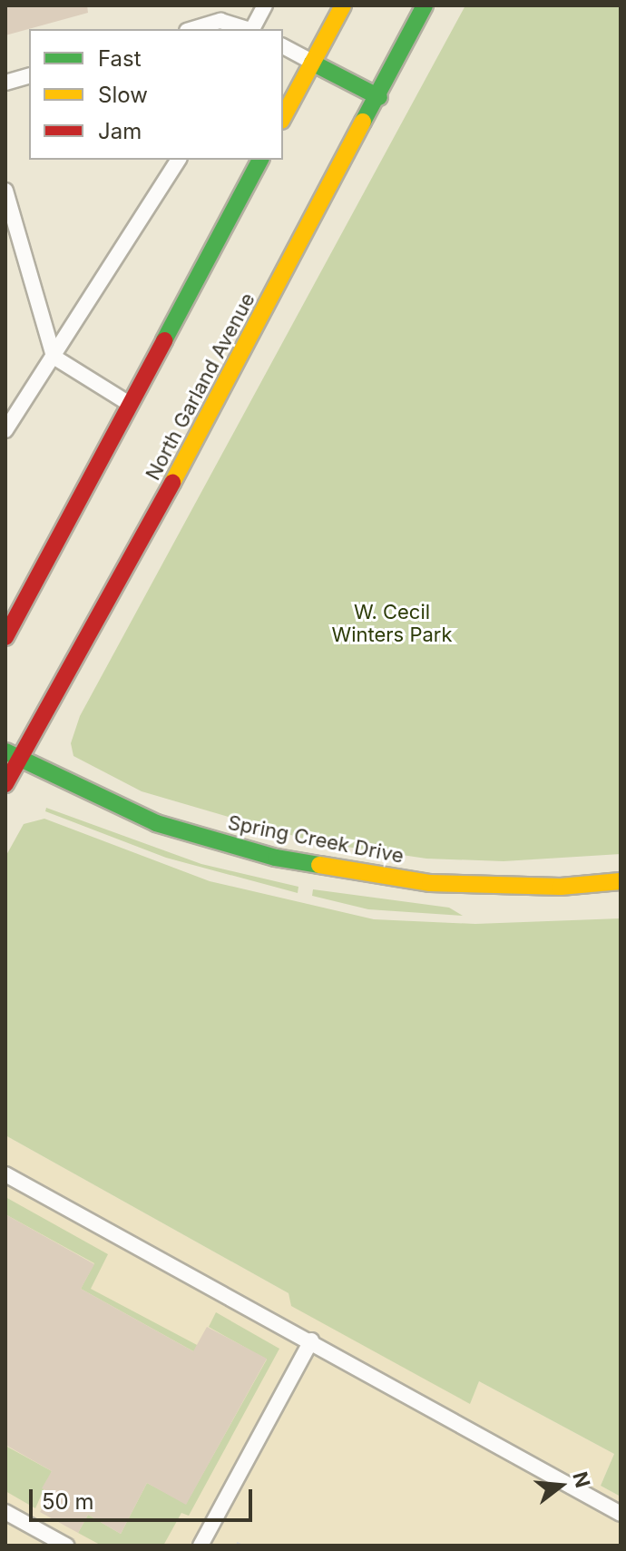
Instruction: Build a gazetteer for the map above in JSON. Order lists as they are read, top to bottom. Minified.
{"streets":{"main road":["North Garland Avenue","Spring Creek Drive"]},"crossings":[["North Garland Avenue","Spring Creek Drive"]],"parks":["W. Cecil Winters Park"],"legend":["Fast","Slow","Jam"],"scale_bar":"50 m","north":"right"}
